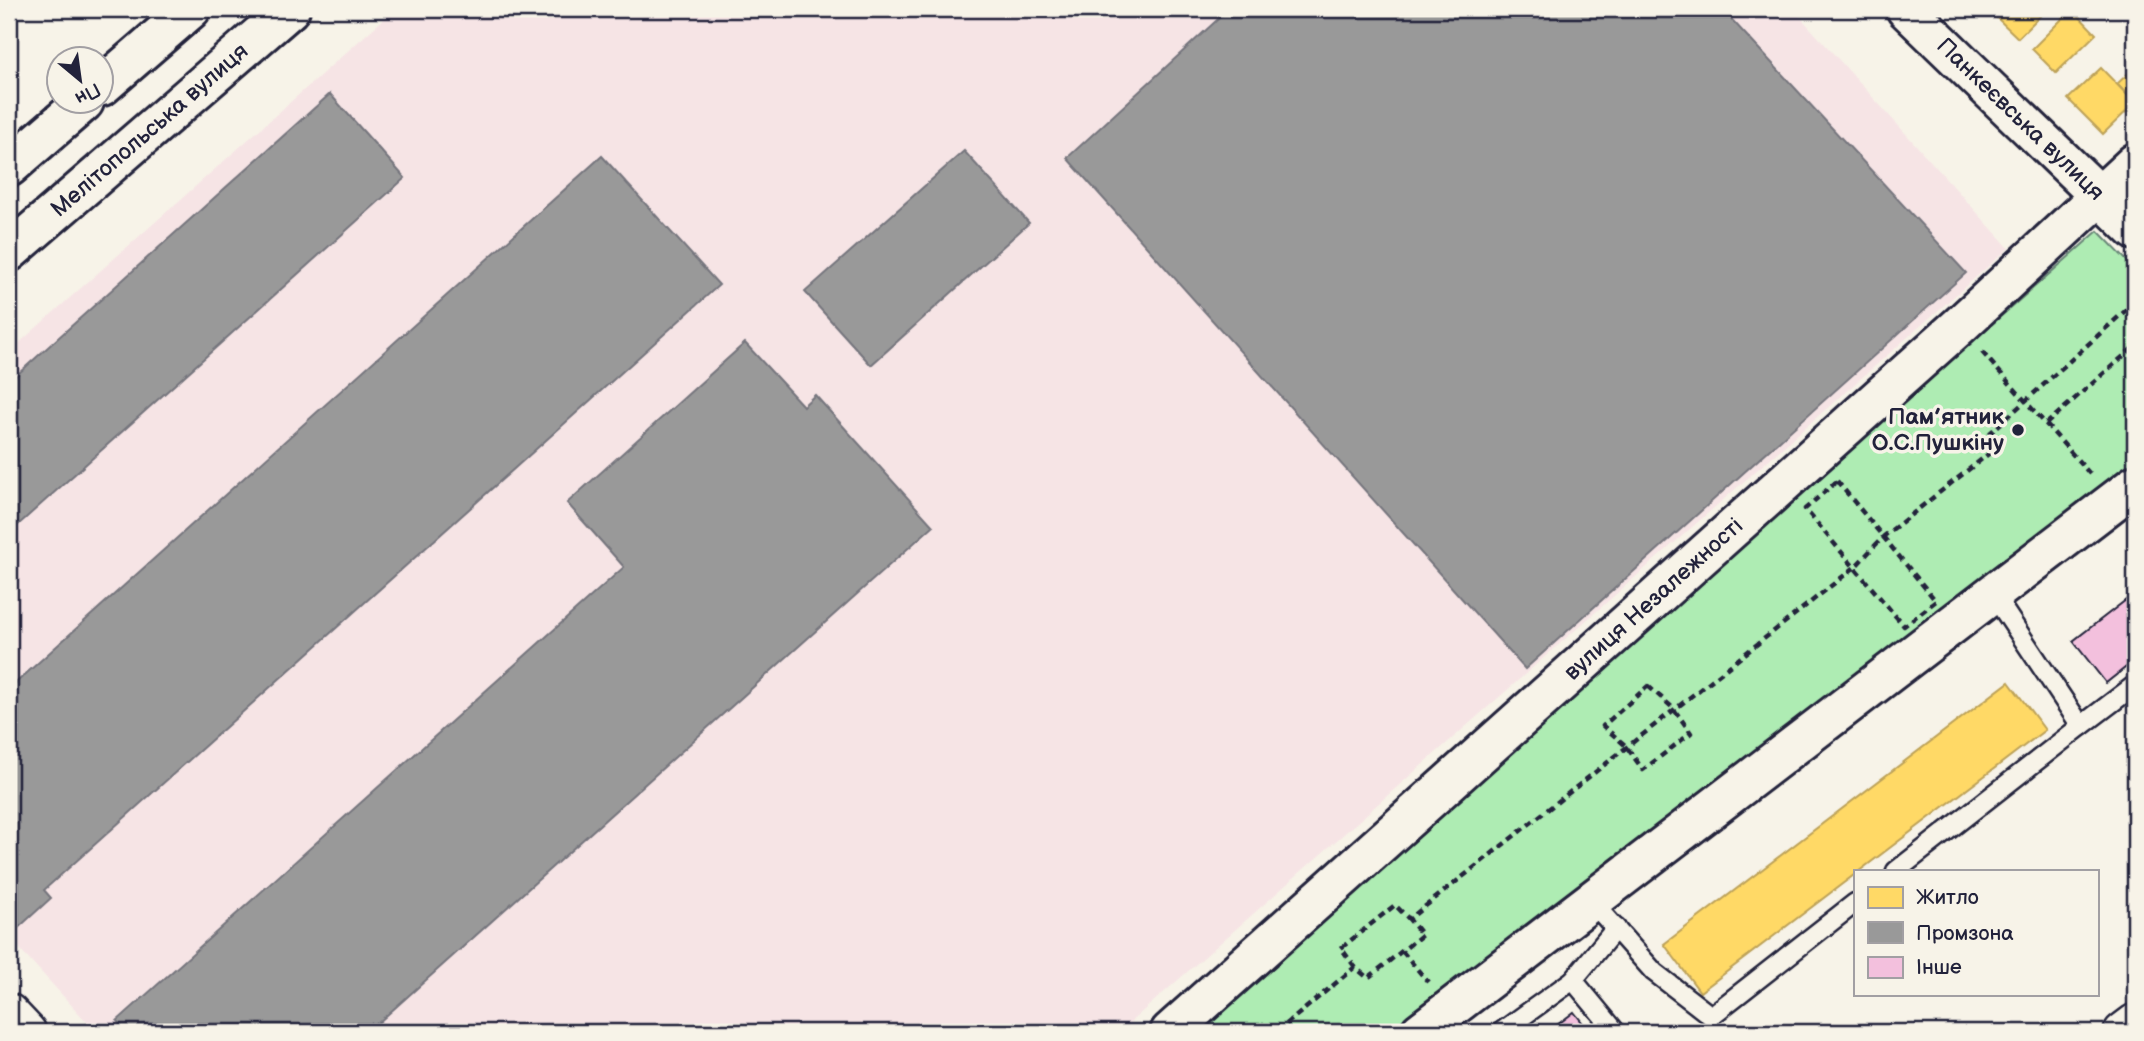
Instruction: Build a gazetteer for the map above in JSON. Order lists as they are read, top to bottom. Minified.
{"streets":{"street":["Панкеєвська вулиця","Мелітопольська вулиця","вулиця Незалежності"]},"crossings":[["Панкеєвська вулиця","вулиця Незалежності"]],"places":["Пам’ятник О.С.Пушкіну"],"legend":["Житло","Промзона","Інше"],"north":"bottom right"}
